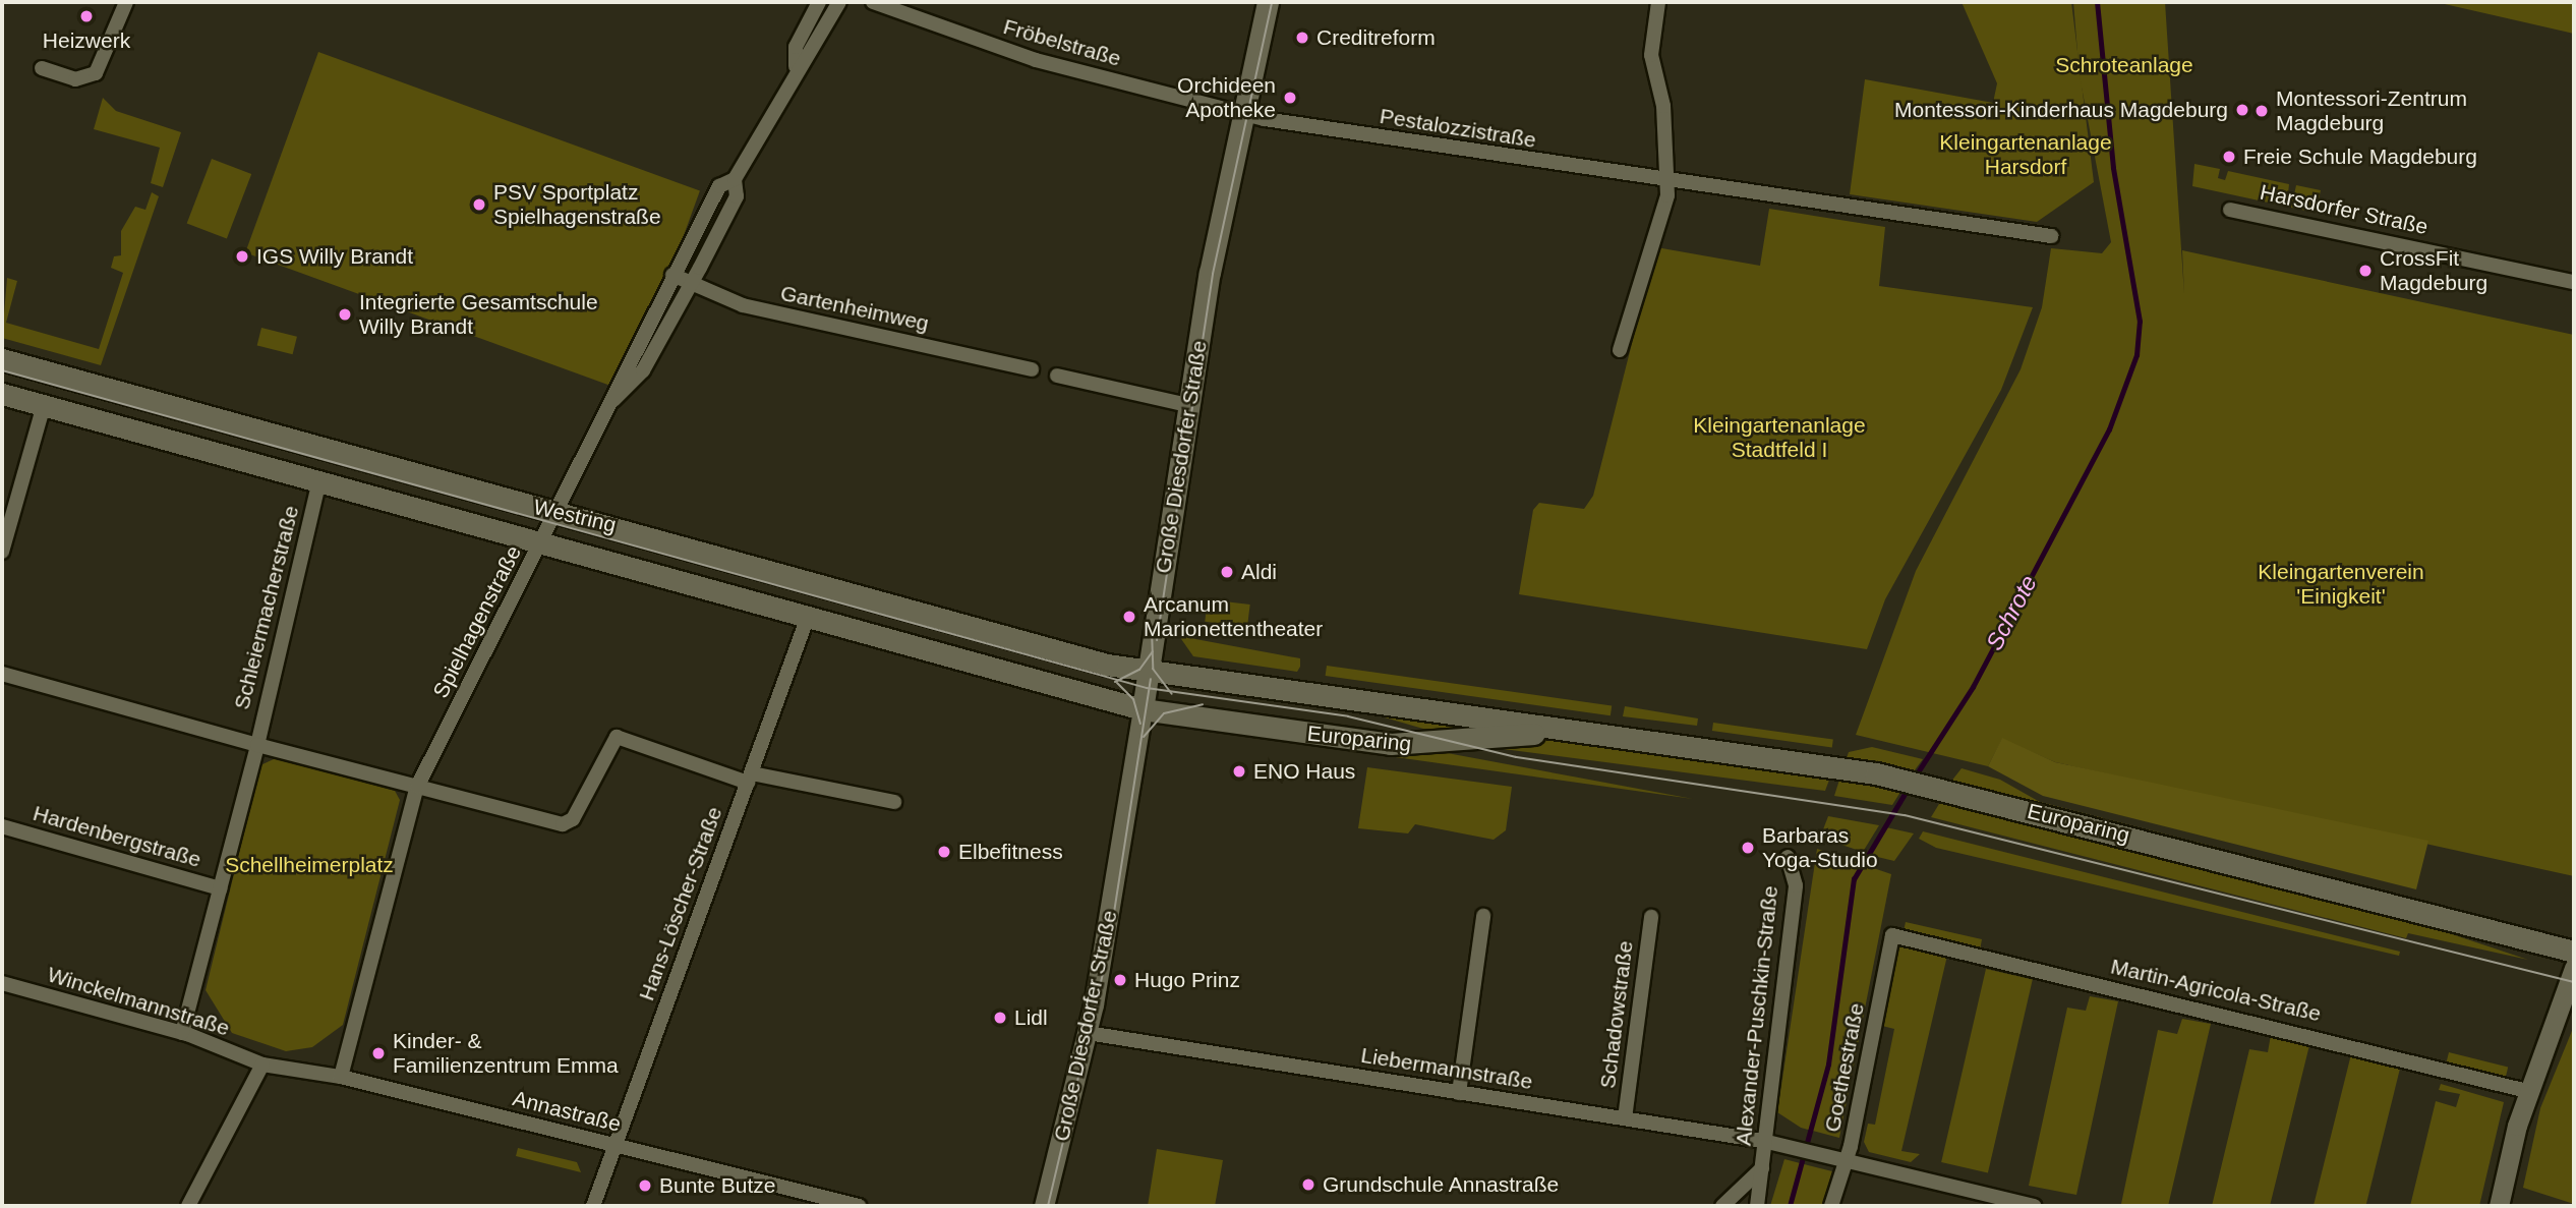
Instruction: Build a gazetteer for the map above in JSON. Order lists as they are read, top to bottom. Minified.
{"streets":{"main road":["Große Diesdorfer Straße","Westring","Europaring"],"street":["Fröbelstraße","Pestalozzistraße","Harsdorfer Straße","Gartenheimweg","Schleiermacherstraße","Spielhagenstraße","Hardenbergstraße","Hans-Löscher-Straße","Martin-Agricola-Straße","Winckelmannstraße","Schadowstraße","Alexander-Puschkin-Straße","Goethestraße","Liebermannstraße","Annastraße"]},"crossings":[["Fröbelstraße","Pestalozzistraße"],["Fröbelstraße","Große Diesdorfer Straße"],["Pestalozzistraße","Große Diesdorfer Straße"],["Gartenheimweg","Spielhagenstraße"],["Große Diesdorfer Straße","Westring"],["Große Diesdorfer Straße","Europaring"],["Große Diesdorfer Straße","Liebermannstraße"],["Westring","Schleiermacherstraße"],["Westring","Spielhagenstraße"],["Westring","Europaring"],["Westring","Hans-Löscher-Straße"],["Hans-Löscher-Straße","Annastraße"],["Martin-Agricola-Straße","Goethestraße"],["Winckelmannstraße","Annastraße"],["Schadowstraße","Liebermannstraße"],["Alexander-Puschkin-Straße","Liebermannstraße"],["Goethestraße","Liebermannstraße"]],"water":["Schrote"],"parks":["Schroteanlage","Kleingartenanlage Harsdorf","Kleingartenanlage Stadtfeld I","Kleingartenverein 'Einigkeit'","Schellheimerplatz"],"places":["Heizwerk","Creditreform","Orchideen Apotheke","Montessori-Kinderhaus Magdeburg","Montessori-Zentrum Magdeburg","Freie Schule Magdeburg","PSV Sportplatz Spielhagenstraße","IGS Willy Brandt","CrossFit Magdeburg","Integrierte Gesamtschule Willy Brandt","Aldi","Arcanum Marionettentheater","ENO Haus","Barbaras Yoga-Studio","Elbefitness","Hugo Prinz","Lidl","Kinder- & Familienzentrum Emma","Grundschule Annastraße","Bunte Butze"]}
